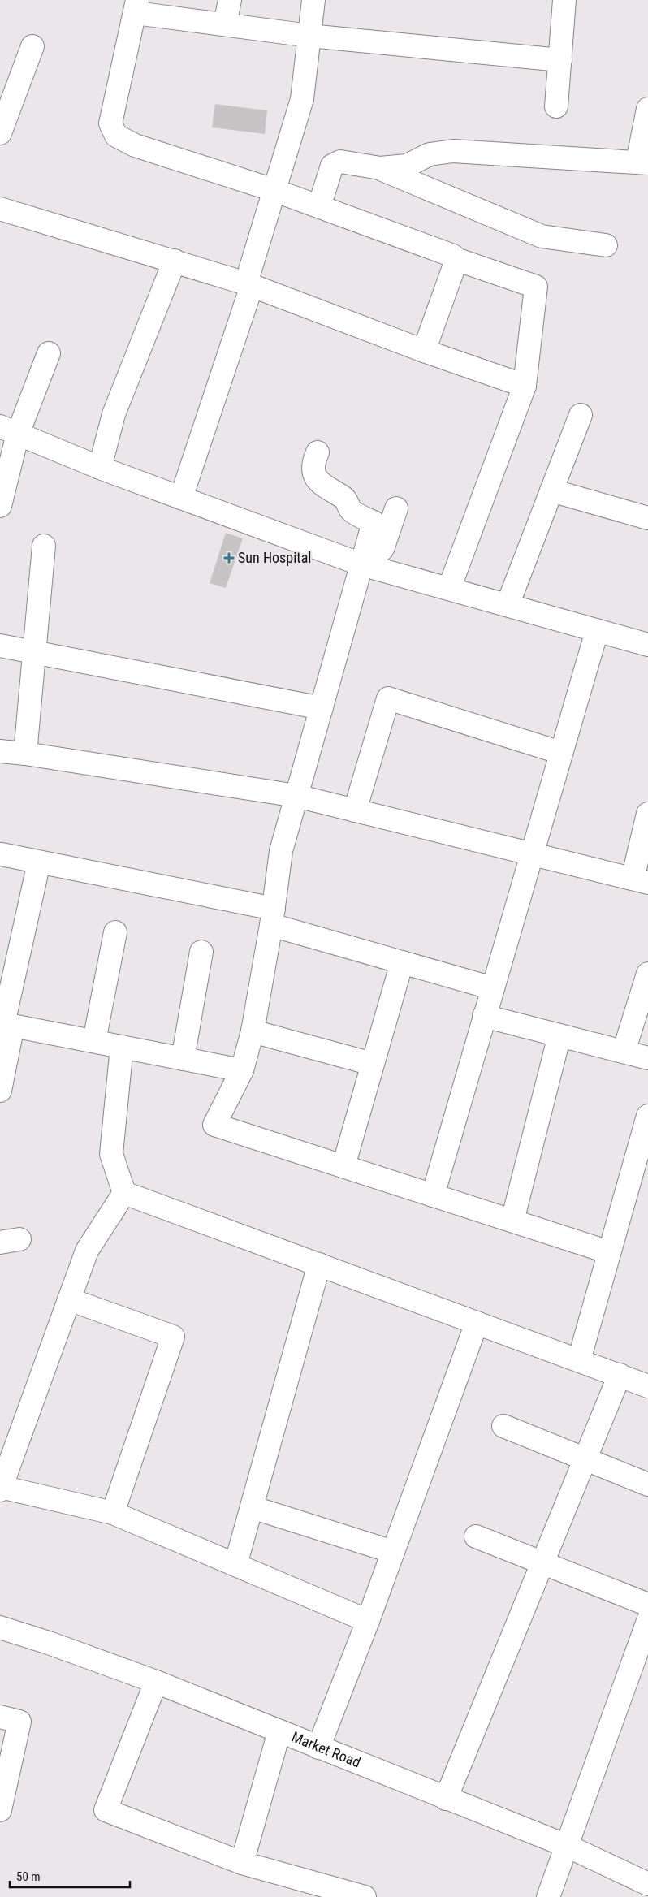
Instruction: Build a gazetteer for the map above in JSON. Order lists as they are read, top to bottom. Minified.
{"streets":{"street":["Market Road"]},"places":{"health":["Sun Hospital"]},"scale_bar":"50 m"}
